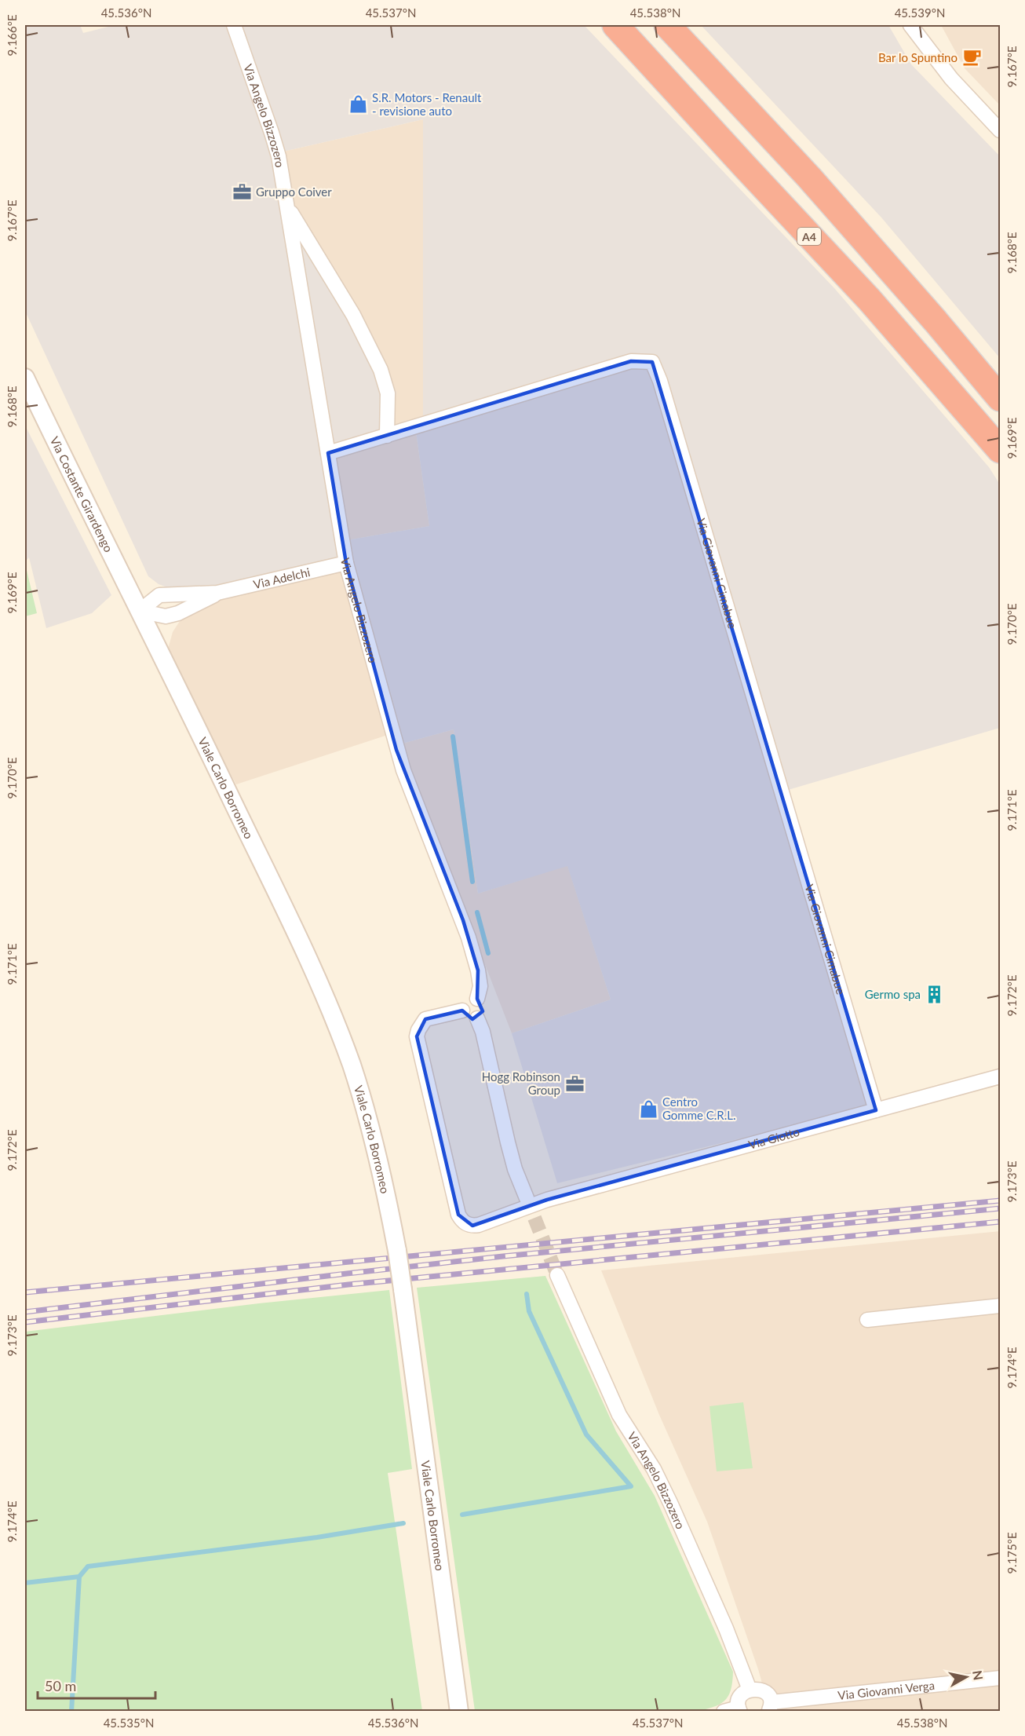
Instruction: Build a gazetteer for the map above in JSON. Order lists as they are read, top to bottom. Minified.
{"streets":{"highway":["A4"],"street":["Via Angelo Bizzozero","Via Costante Girardengo","Via Giovanni Cimabue","Via Adelchi","Viale Carlo Borromeo","Via Giotto","Via Giovanni Verga"]},"crossings":[["Via Angelo Bizzozero","Via Giovanni Cimabue"],["Via Angelo Bizzozero","Via Adelchi"],["Via Angelo Bizzozero","Via Giotto"],["Via Costante Girardengo","Viale Carlo Borromeo"],["Via Giovanni Cimabue","Via Giotto"]],"places":{"cafe":["Bar lo Spuntino"],"shop":["S.R. Motors - Renault - revisione auto","Centro Gomme C.R.L."],"office":["Gruppo Coiver","Hogg Robinson Group"],"building":["Germo spa"]},"scale_bar":"50 m","north":"right","coordinates":["45.536°N","45.537°N","45.538°N","45.539°N","9.166°E","9.167°E","9.168°E","9.169°E","9.170°E","9.171°E","9.172°E","9.173°E","9.174°E","9.175°E","45.535°N"]}
